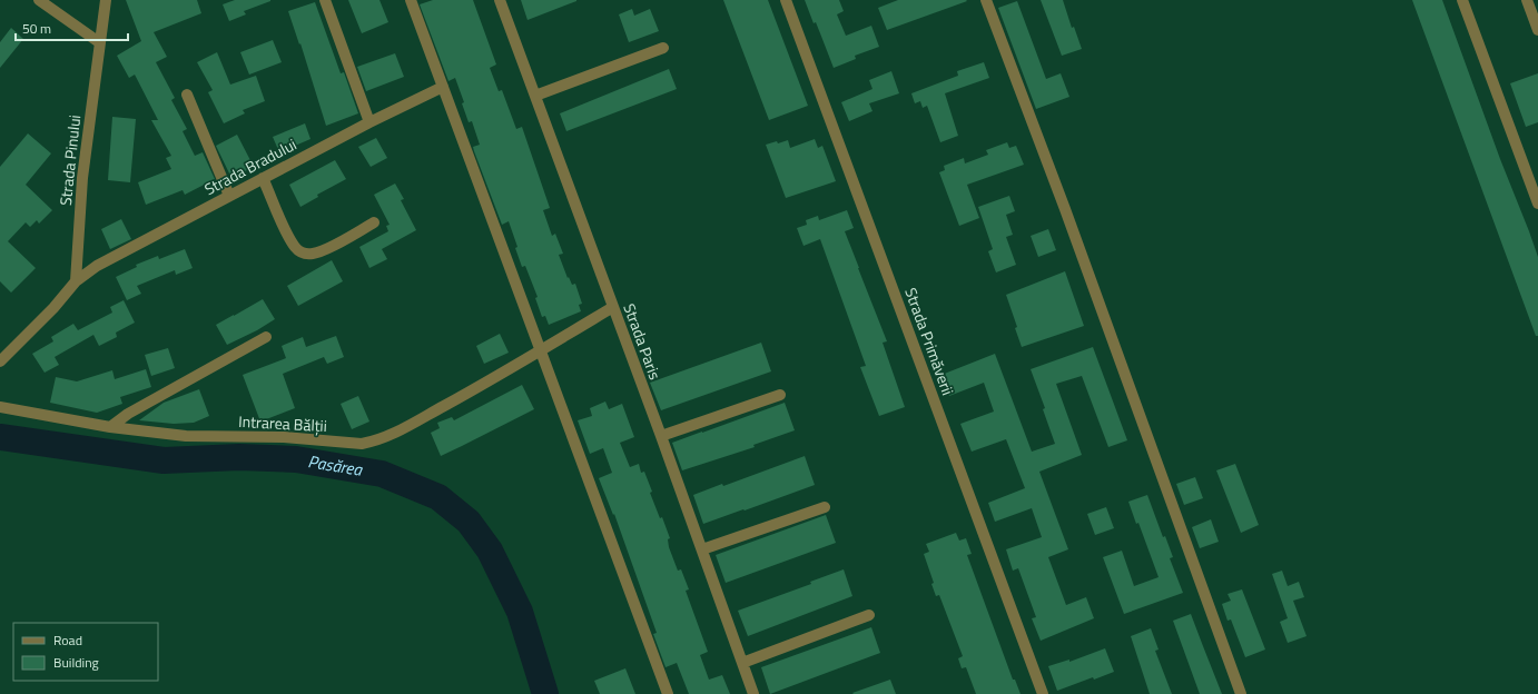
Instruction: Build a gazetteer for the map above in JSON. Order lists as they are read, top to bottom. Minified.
{"streets":{"street":["Strada Pinului","Strada Bradului","Strada Paris","Strada Primăverii","Intrarea Bălții"]},"crossings":[["Strada Pinului","Strada Bradului"],["Strada Paris","Intrarea Bălții"]],"water":["Pasărea"],"legend":["Road","Building"],"scale_bar":"50 m"}
